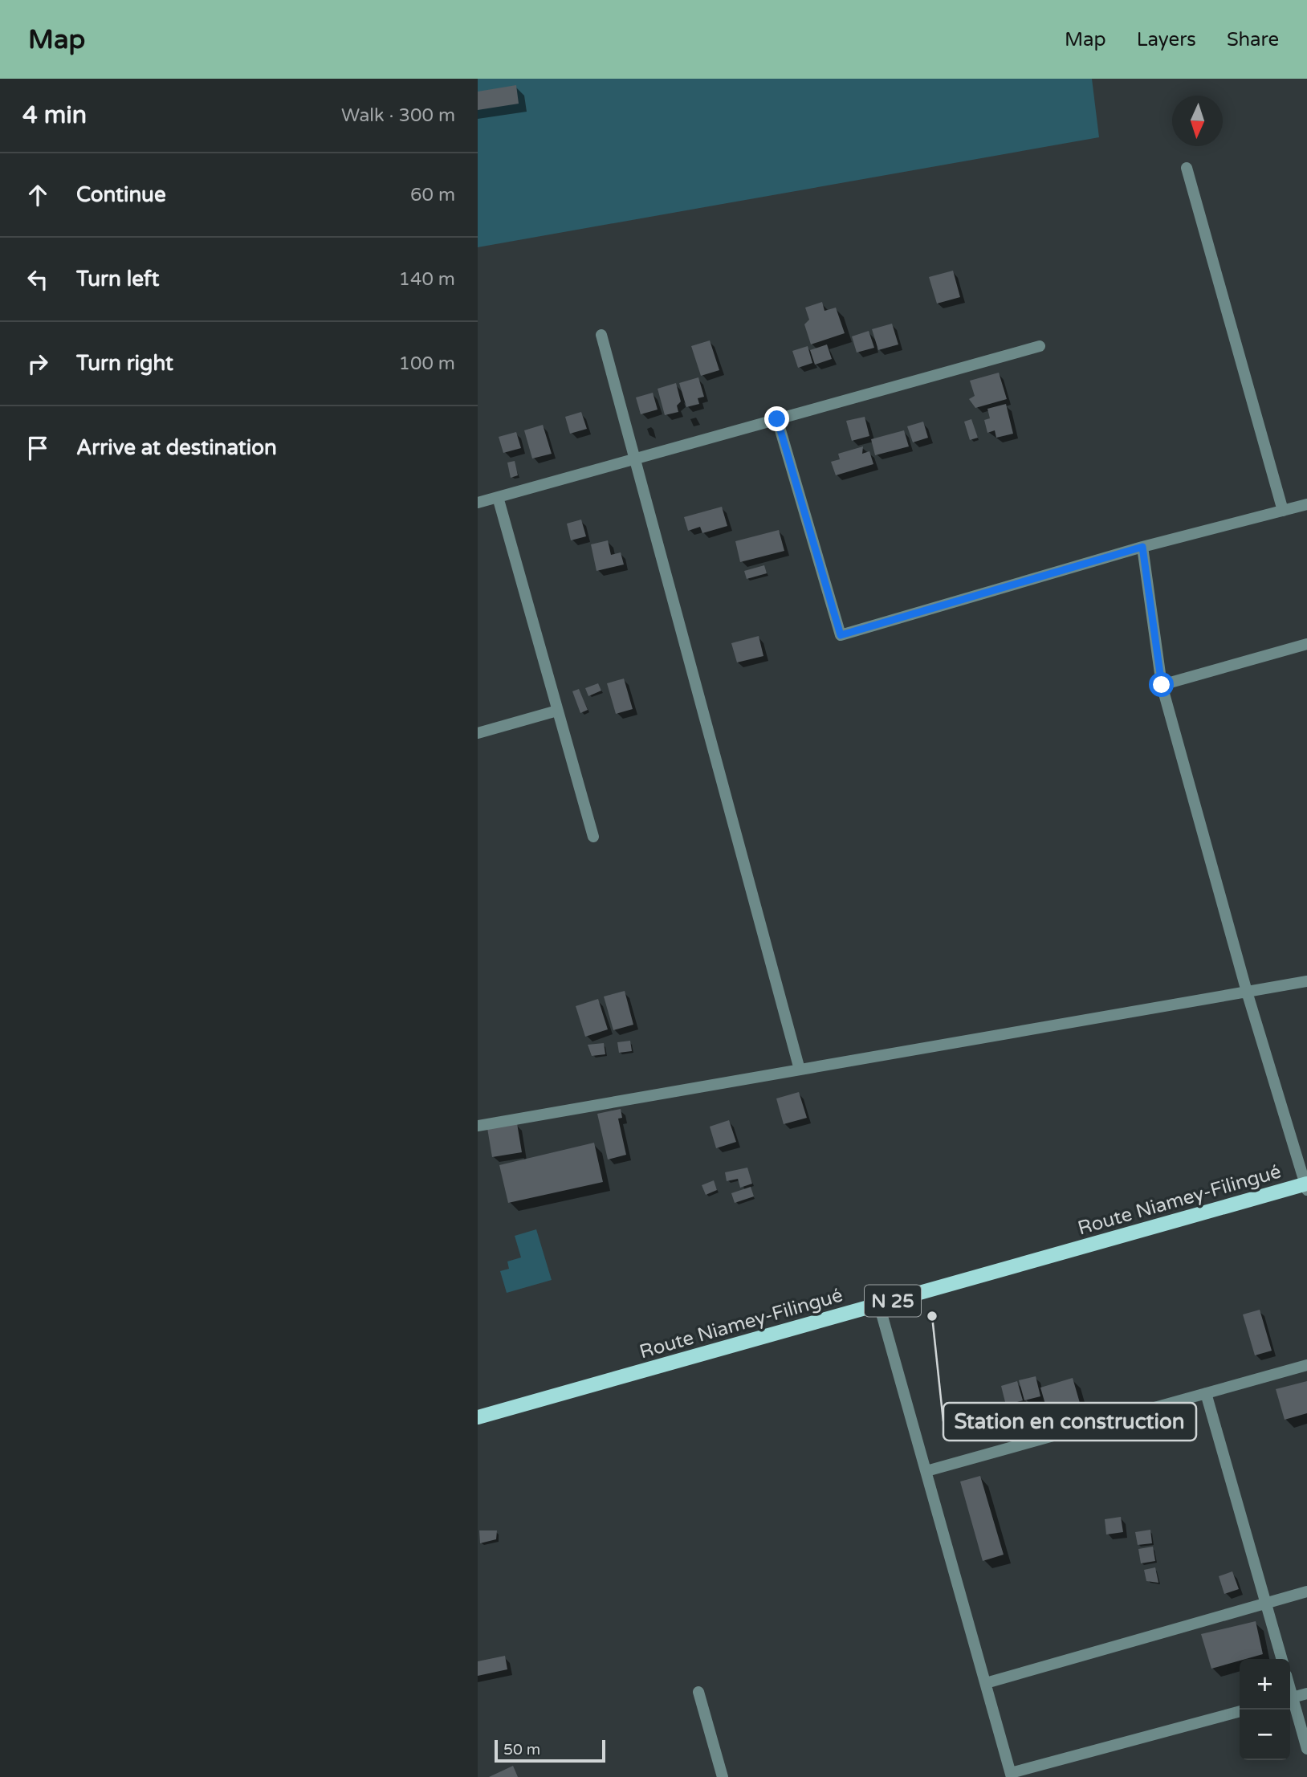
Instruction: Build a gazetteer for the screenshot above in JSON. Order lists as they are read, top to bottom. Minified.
{"streets":{"main road":["Route Niamey-Filingué","N 25"]},"places":["Station en construction"],"scale_bar":"50 m","north":"bottom","page":{"header":"Map","nav":["Map","Layers","Share"],"heading":["4 min","Walk · 300 m"],"list":[["Continue","60 m"],["Turn left","140 m"],["Turn right","100 m"],"Arrive at destination"],"map_buttons":["+","−"],"scale":"50 m"}}
